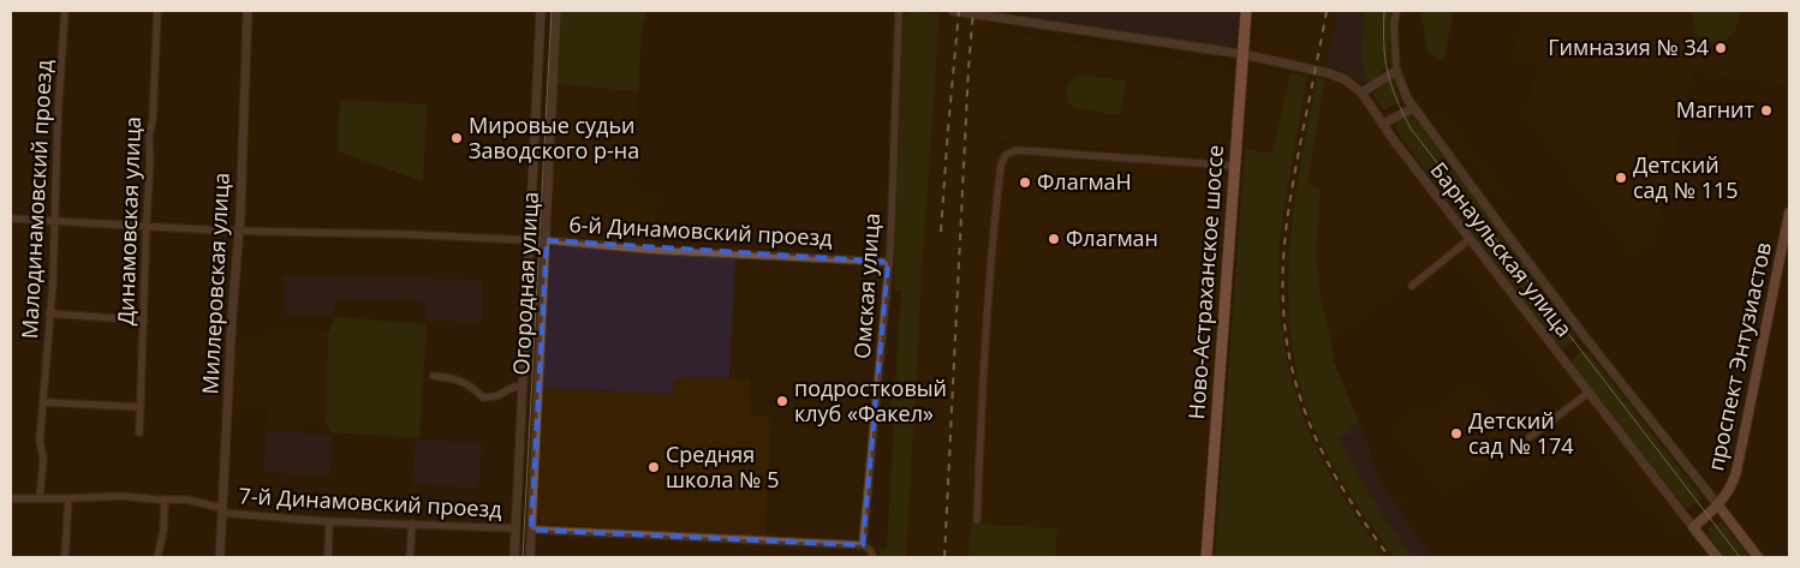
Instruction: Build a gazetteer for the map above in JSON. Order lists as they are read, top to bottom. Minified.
{"streets":{"main road":["Ново-Астраханское шоссе","проспект Энтузиастов"],"street":["Малодинамовский проезд","Динамовская улица","6-й Динамовский проезд","Барнаульская улица","Миллеровская улица","Огородная улица","Омская улица","7-й Динамовский проезд"]},"crossings":[["Малодинамовский проезд","7-й Динамовский проезд"],["6-й Динамовский проезд","Огородная улица"],["6-й Динамовский проезд","Омская улица"],["Барнаульская улица","Ново-Астраханское шоссе"],["Барнаульская улица","проспект Энтузиастов"],["Миллеровская улица","7-й Динамовский проезд"],["Огородная улица","7-й Динамовский проезд"]],"places":["Гимназия № 34","Магнит","Мировые судьи Заводского р-на","Детский сад № 115","ФлагмаН","Флагман","подростковый клуб «Факел»","Детский сад № 174","Средняя школа № 5"]}
